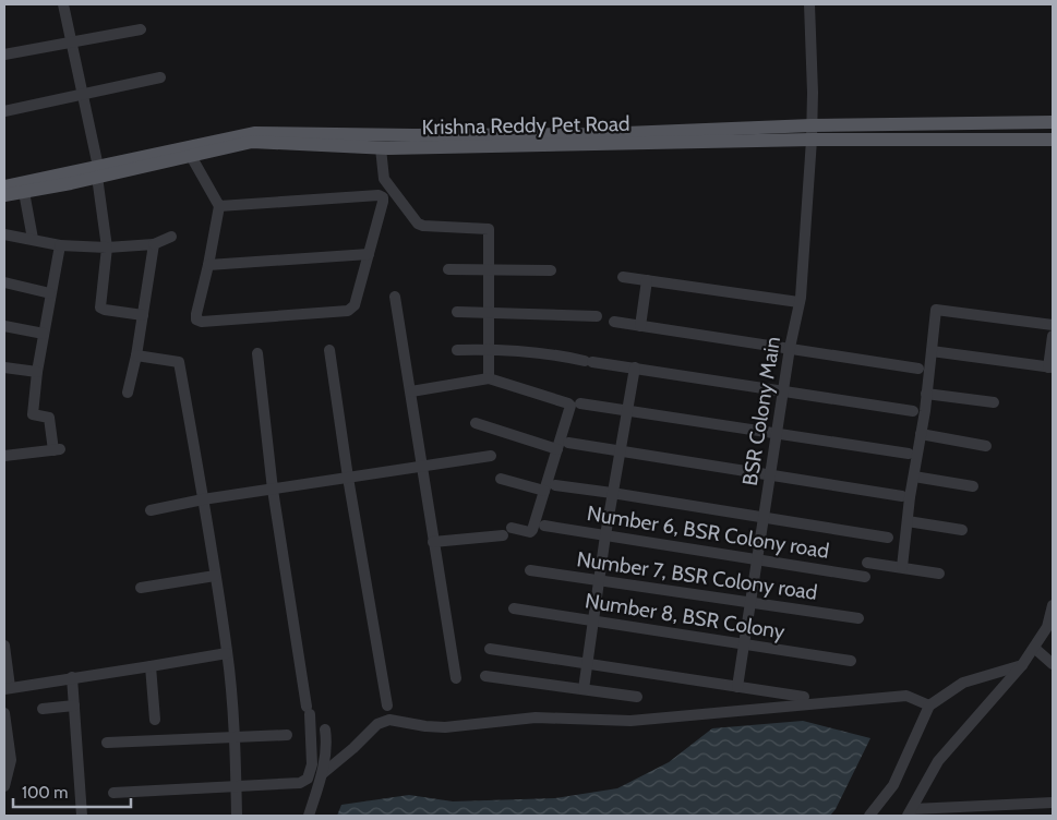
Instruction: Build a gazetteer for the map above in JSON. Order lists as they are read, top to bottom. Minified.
{"streets":{"main road":["Krishna Reddy Pet Road"],"street":["BSR Colony Main","Number 6, BSR Colony road","Number 7, BSR Colony road","Number 8, BSR Colony"]},"crossings":[["Krishna Reddy Pet Road","BSR Colony Main"],["BSR Colony Main","Number 6, BSR Colony road"],["BSR Colony Main","Number 7, BSR Colony road"],["BSR Colony Main","Number 8, BSR Colony"]],"scale_bar":"100 m"}
